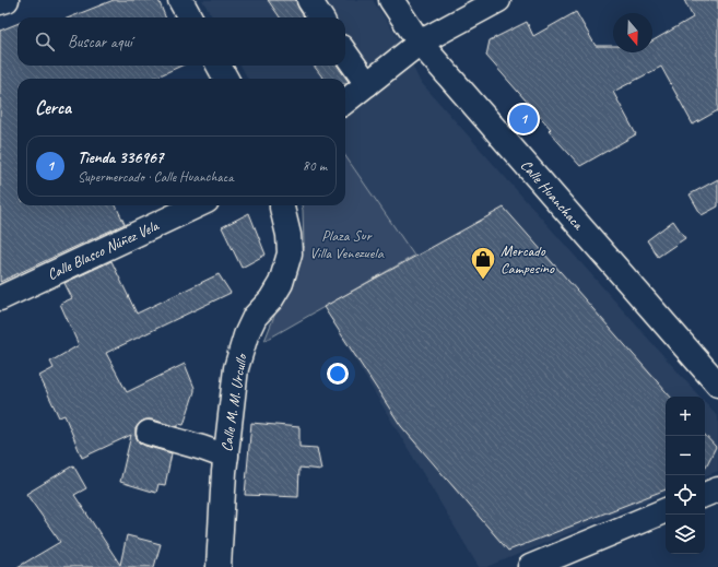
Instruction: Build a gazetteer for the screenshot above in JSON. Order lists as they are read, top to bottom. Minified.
{"streets":{"street":["Calle Huanchaca","Calle Blasco Núñez Vela","Calle M. M. Urcullo"]},"parks":["Plaza Sur Villa Venezuela"],"places":{"shop":["Mercado Campesino"]},"north":"bottom","page":{"search":"Buscar aquí","heading":"Cerca","pins":"1","list":[{"mark":"1","name":"Tienda 336967","note":"Supermercado · Calle Huanchaca","value":"80 m"}],"map_buttons":["+","−"]}}
